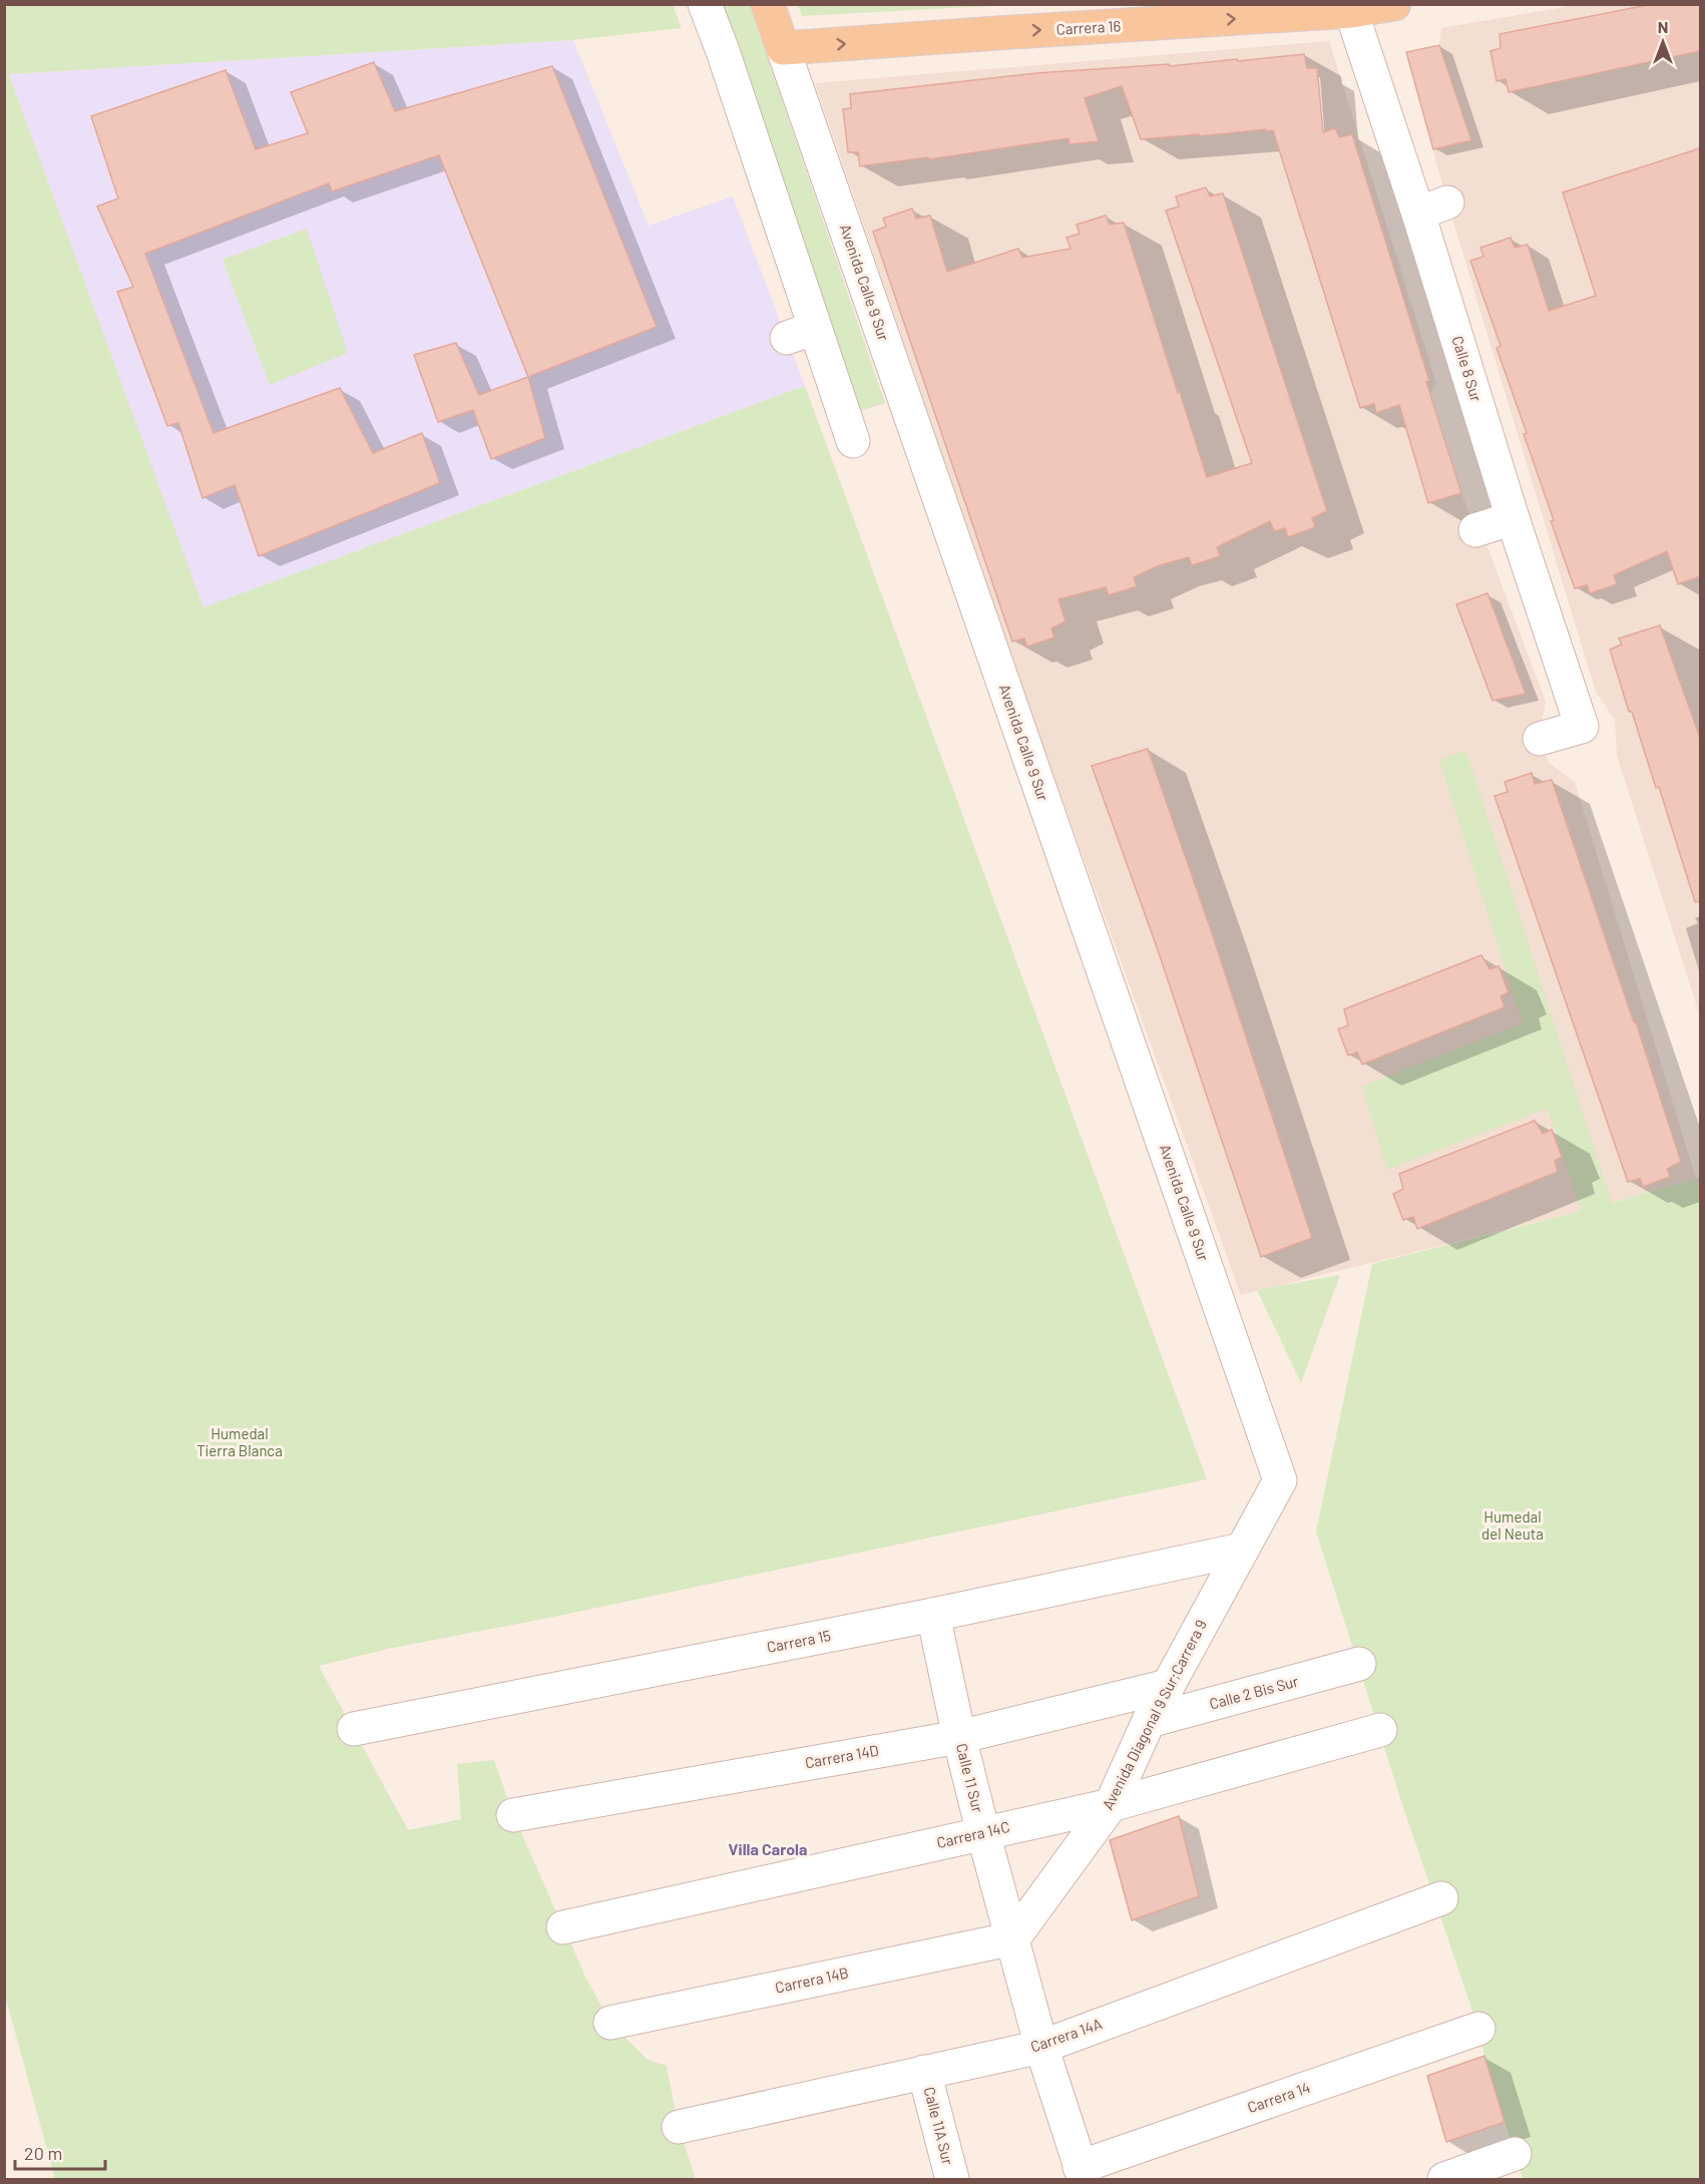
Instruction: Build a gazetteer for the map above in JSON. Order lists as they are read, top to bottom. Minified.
{"streets":{"main road":["Carrera 16","Avenida Calle 9 Sur"],"street":["Calle 8 Sur","Carrera 15","Calle 2 Bis Sur","Avenida Diagonal 9 Sur;Carrera 9","Carrera 14D","Calle 11 Sur","Carrera 14C","Carrera 14B","Carrera 14A","Carrera 14","Calle 11A Sur"]},"crossings":[["Carrera 16","Avenida Calle 9 Sur"],["Carrera 16","Calle 8 Sur"],["Avenida Calle 9 Sur","Avenida Diagonal 9 Sur;Carrera 9"],["Carrera 15","Avenida Diagonal 9 Sur;Carrera 9"],["Carrera 15","Calle 11 Sur"],["Calle 2 Bis Sur","Avenida Diagonal 9 Sur;Carrera 9"],["Avenida Diagonal 9 Sur;Carrera 9","Carrera 14D"],["Avenida Diagonal 9 Sur;Carrera 9","Calle 11 Sur"],["Avenida Diagonal 9 Sur;Carrera 9","Carrera 14C"],["Avenida Diagonal 9 Sur;Carrera 9","Carrera 14B"],["Carrera 14D","Calle 11 Sur"],["Calle 11 Sur","Carrera 14C"],["Calle 11 Sur","Carrera 14B"],["Calle 11 Sur","Carrera 14A"],["Calle 11 Sur","Carrera 14"],["Carrera 14A","Calle 11A Sur"]],"one_way":["Carrera 16"],"districts":["Villa Carola"],"parks":["Humedal Tierra Blanca","Humedal del Neuta"],"scale_bar":"20 m","north":"top"}
